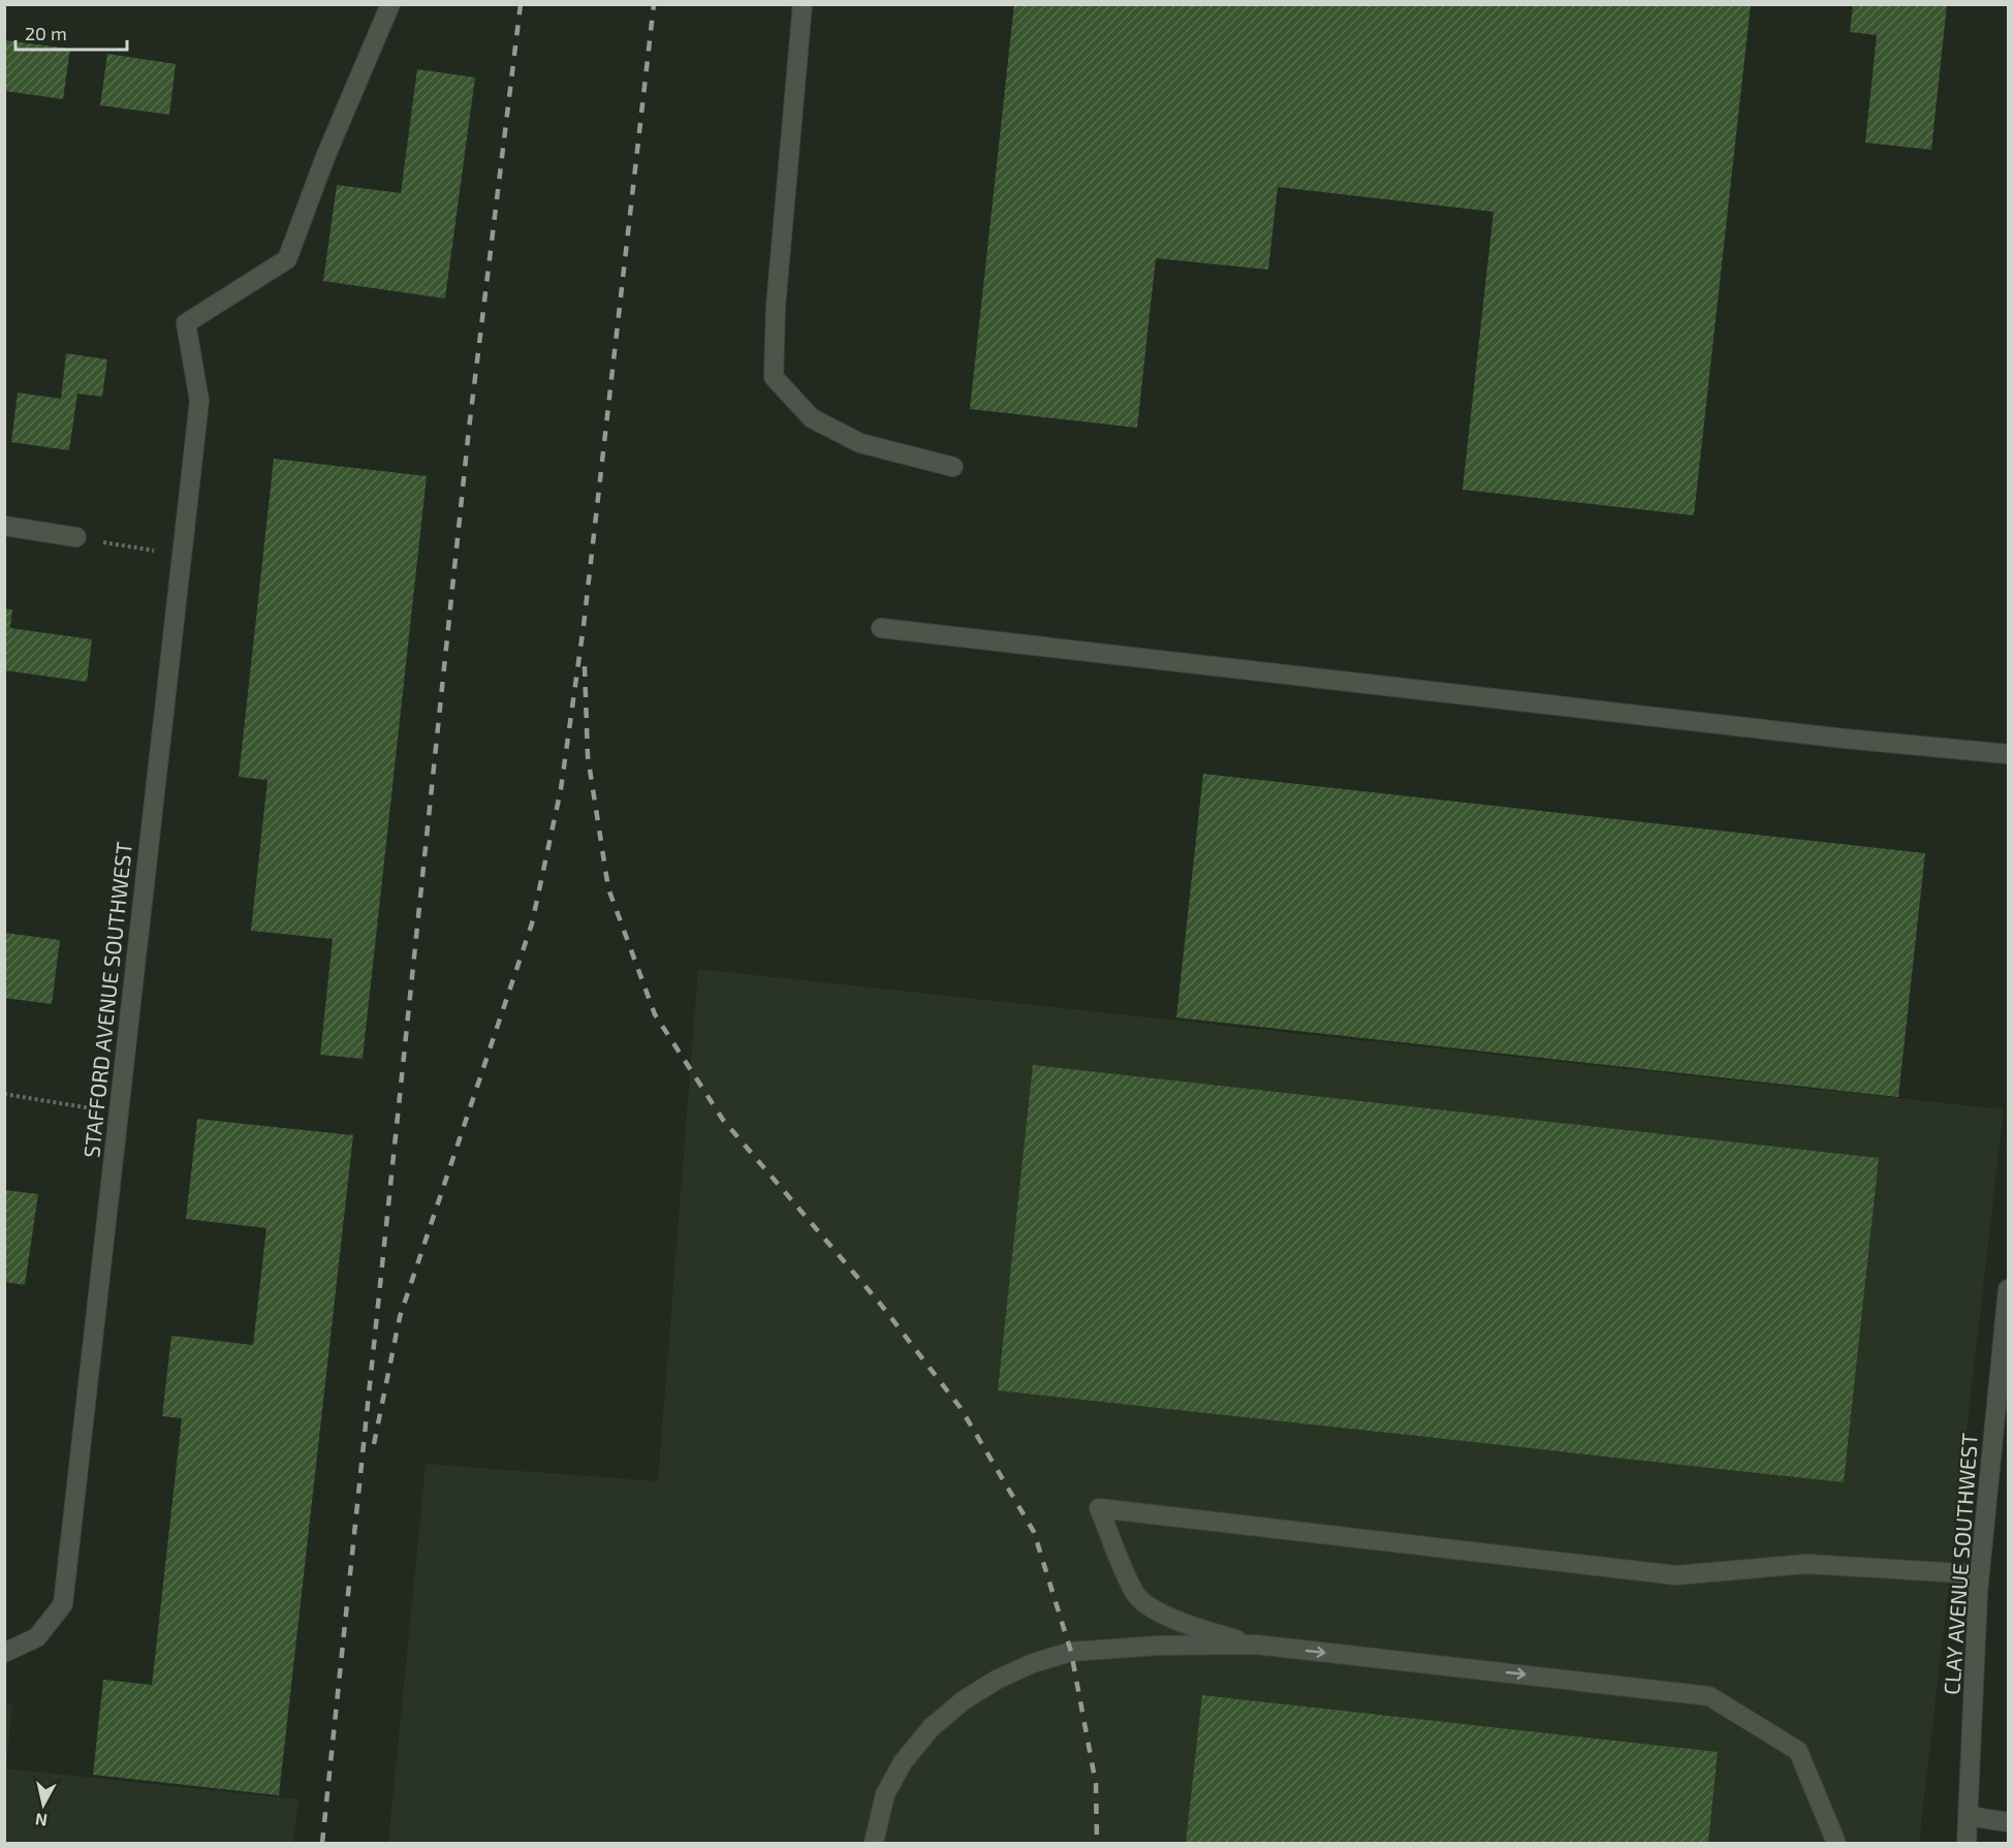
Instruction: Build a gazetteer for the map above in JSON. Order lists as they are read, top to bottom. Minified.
{"streets":{"street":["STAFFORD AVENUE SOUTHWEST","CLAY AVENUE SOUTHWEST"]},"scale_bar":"20 m","north":"bottom"}
